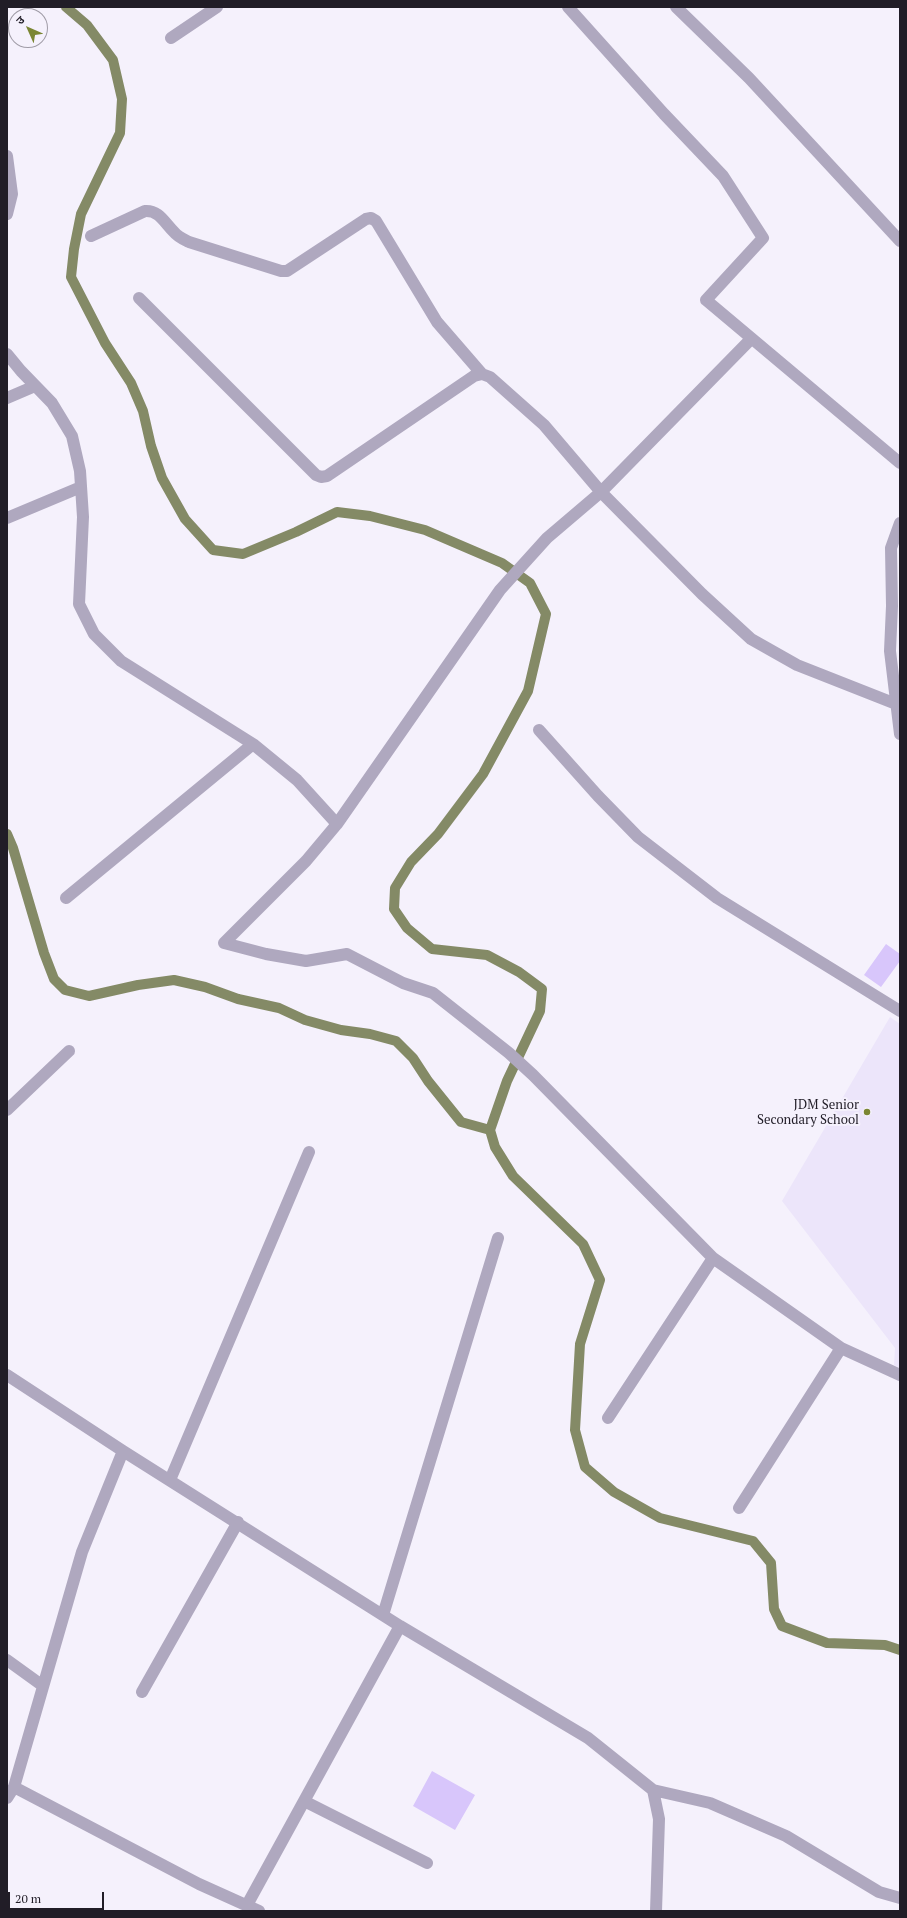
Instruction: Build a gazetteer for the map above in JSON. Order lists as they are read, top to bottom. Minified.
{"places":["JDM Senior Secondary School"],"scale_bar":"20 m","north":"top left"}
